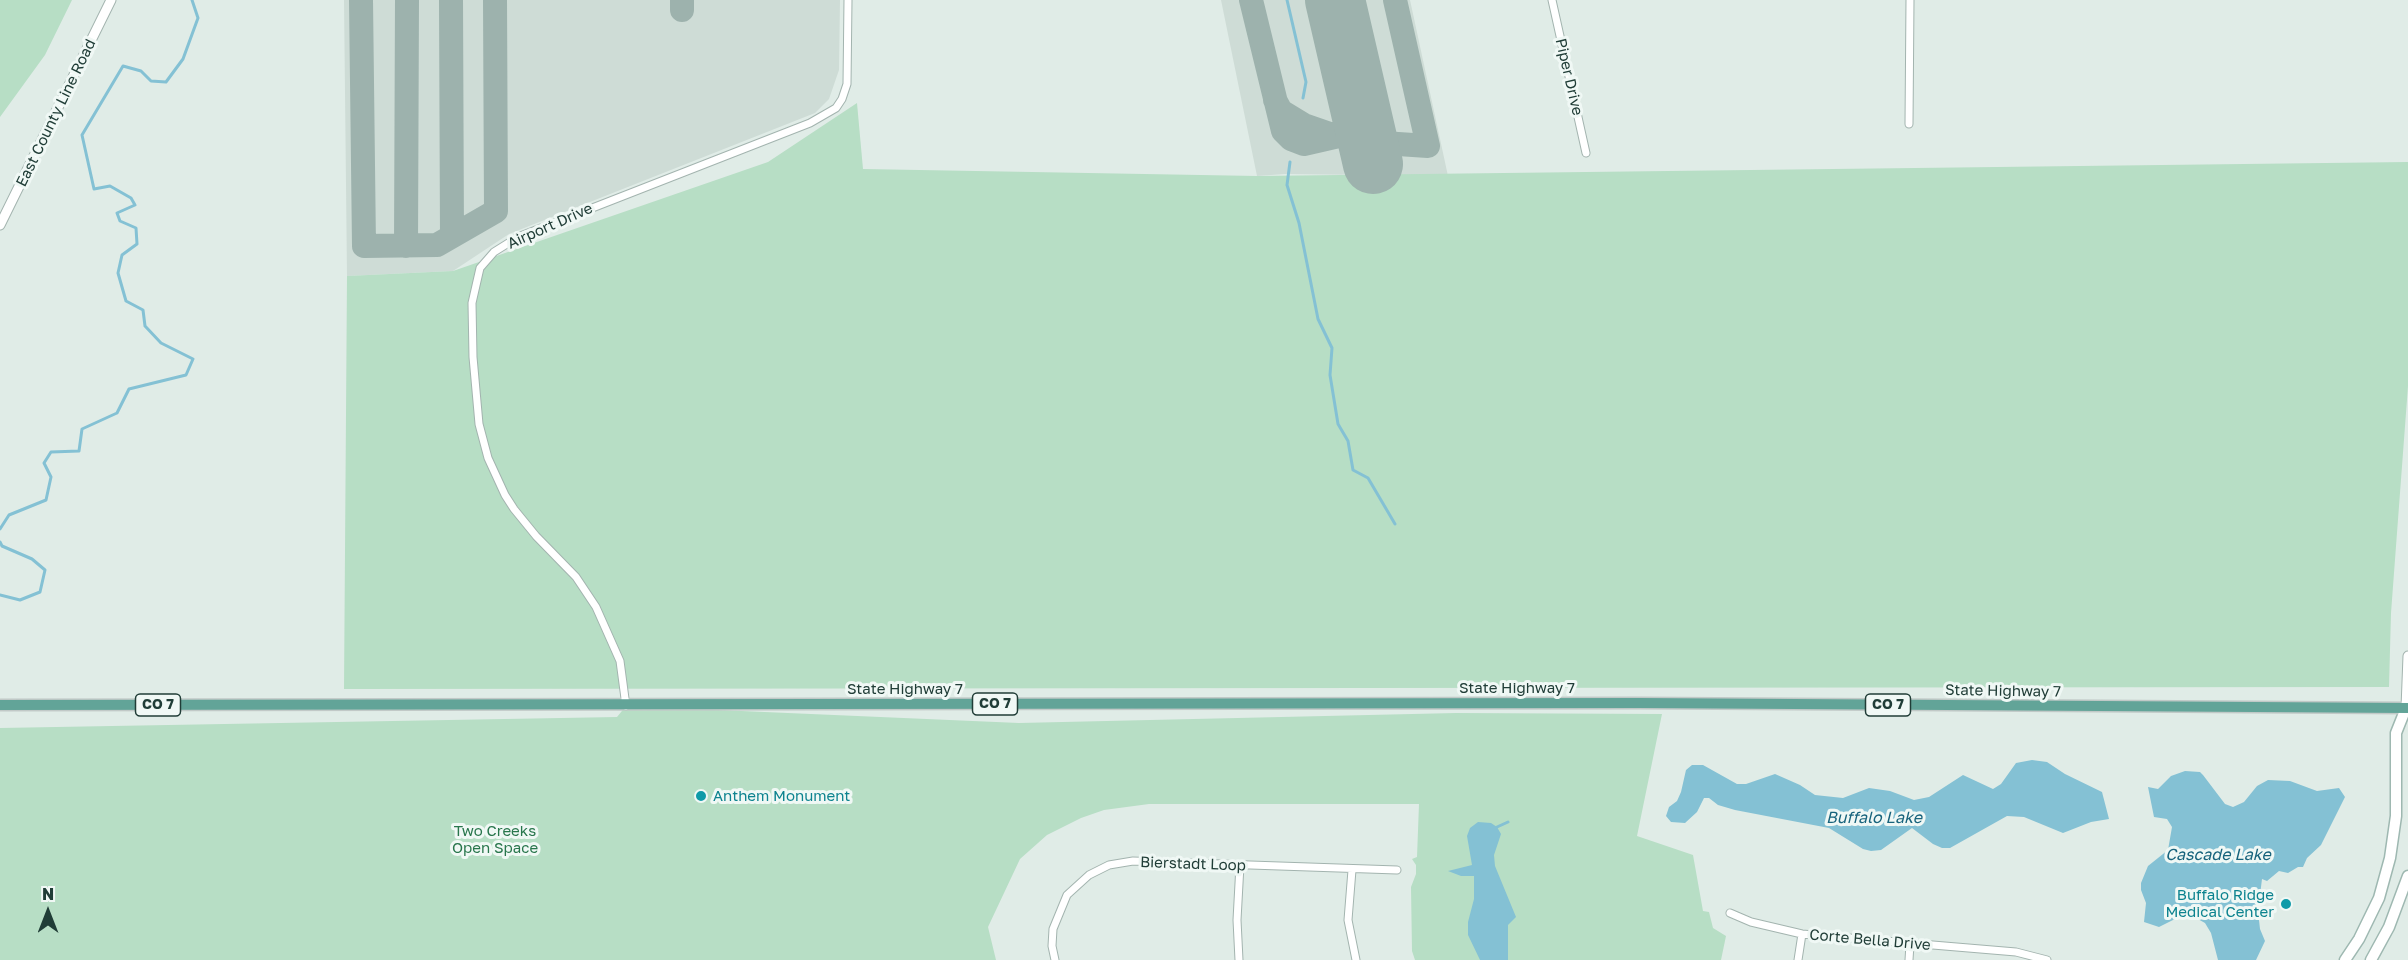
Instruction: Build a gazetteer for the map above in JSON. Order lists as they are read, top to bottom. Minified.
{"streets":{"main road":["State Highway 7","CO 7"],"street":["Piper Drive","East County Line Road","Airport Drive","Bierstadt Loop","Corte Bella Drive"]},"crossings":[["Airport Drive","State Highway 7"],["Airport Drive","CO 7"],["State Highway 7","CO 7"]],"water":["Buffalo Lake","Cascade Lake"],"parks":["Two Creeks Open Space"],"places":["Anthem Monument","Buffalo Ridge Medical Center"],"north":"top"}
